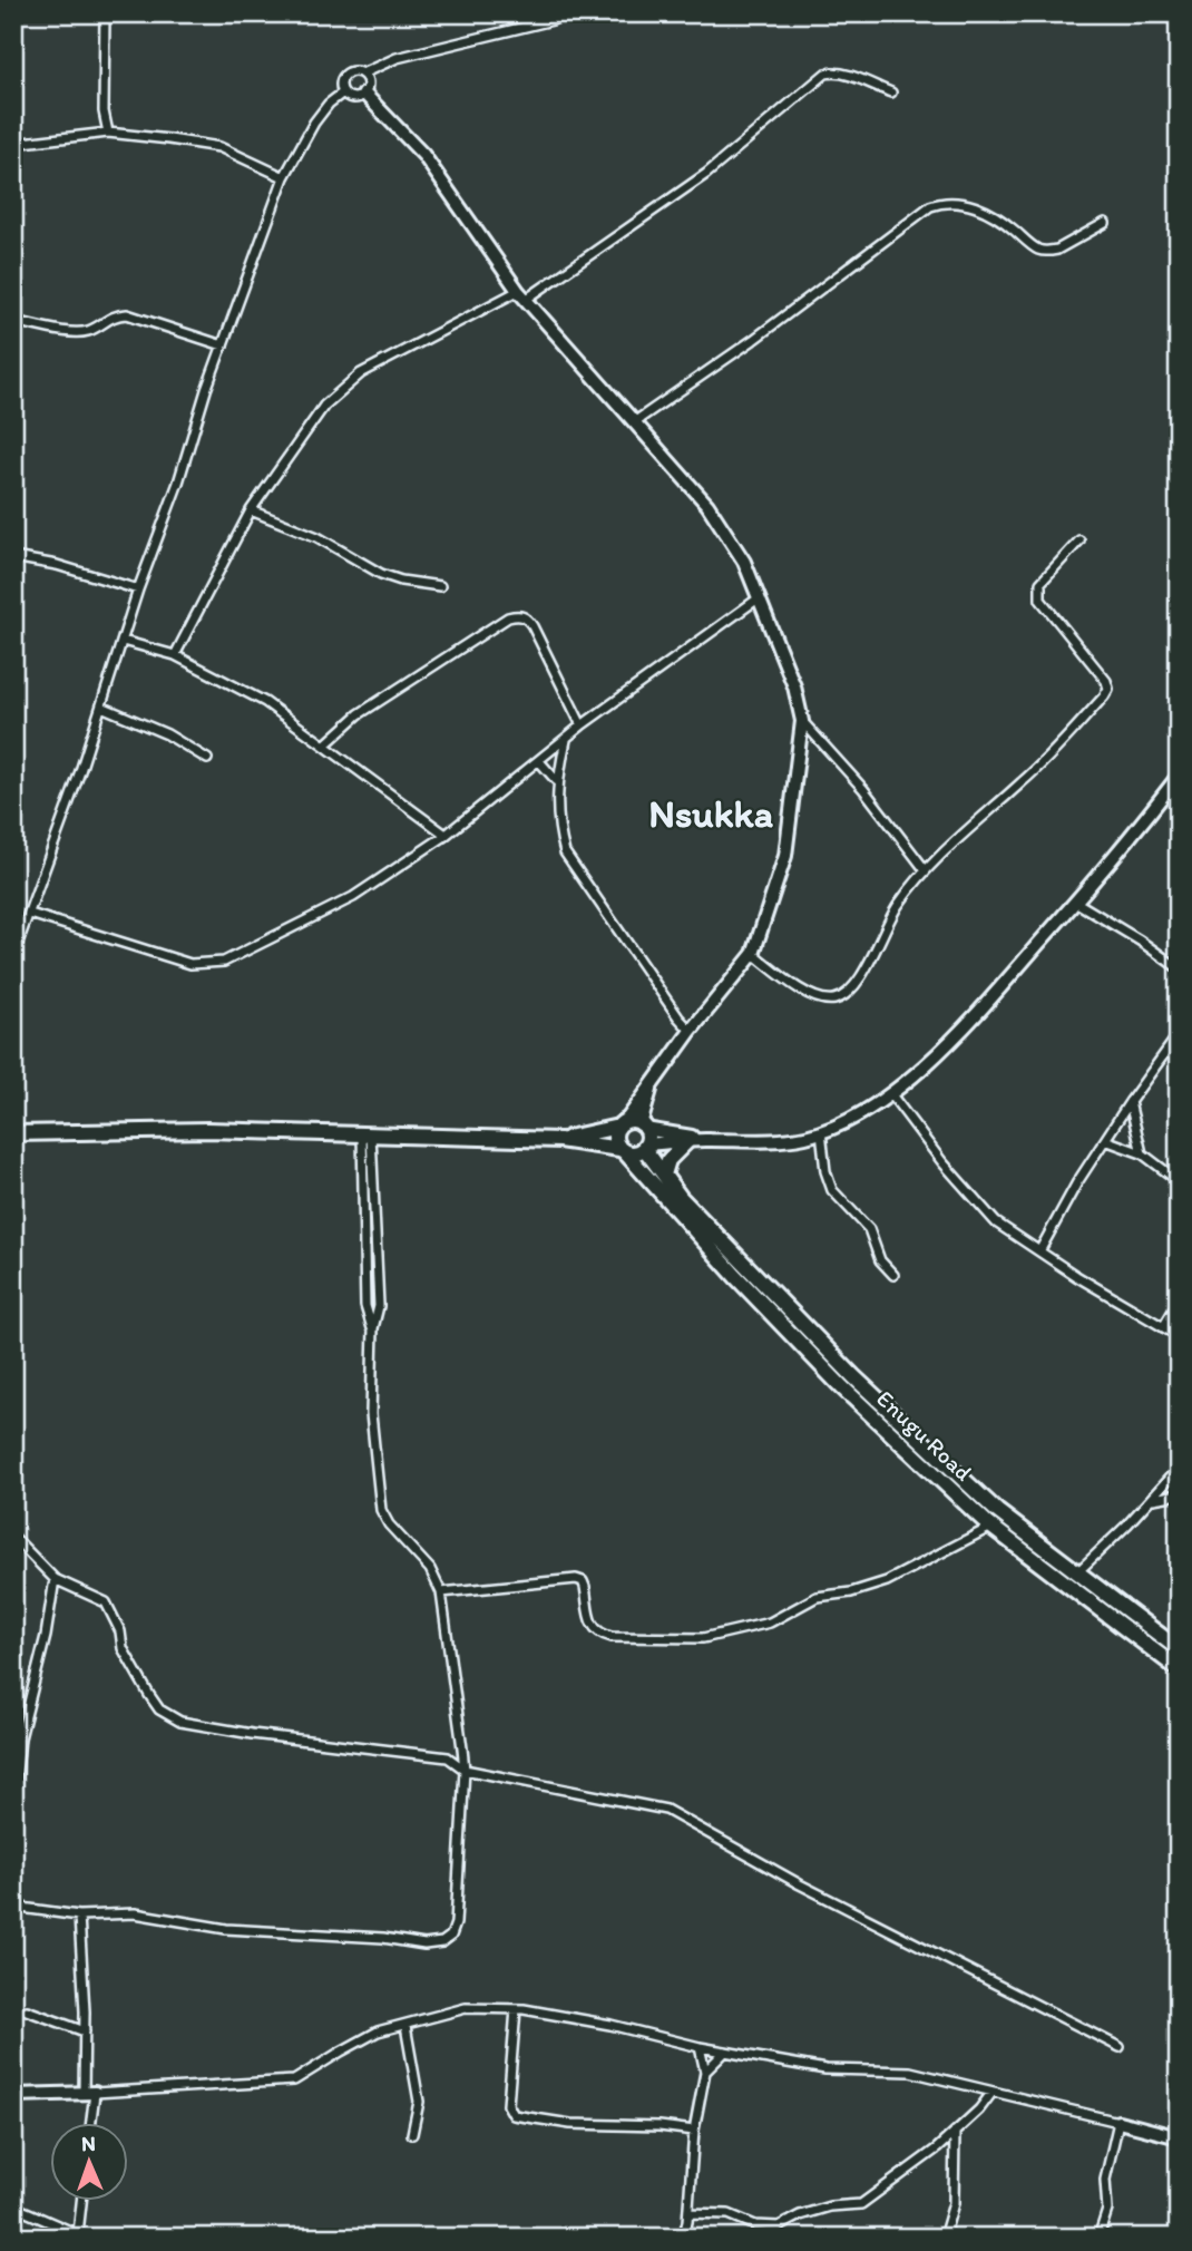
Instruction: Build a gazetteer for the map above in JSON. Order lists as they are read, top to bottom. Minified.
{"streets":{"main road":["Enugu Road"]},"districts":["Nsukka"],"north":"top"}
